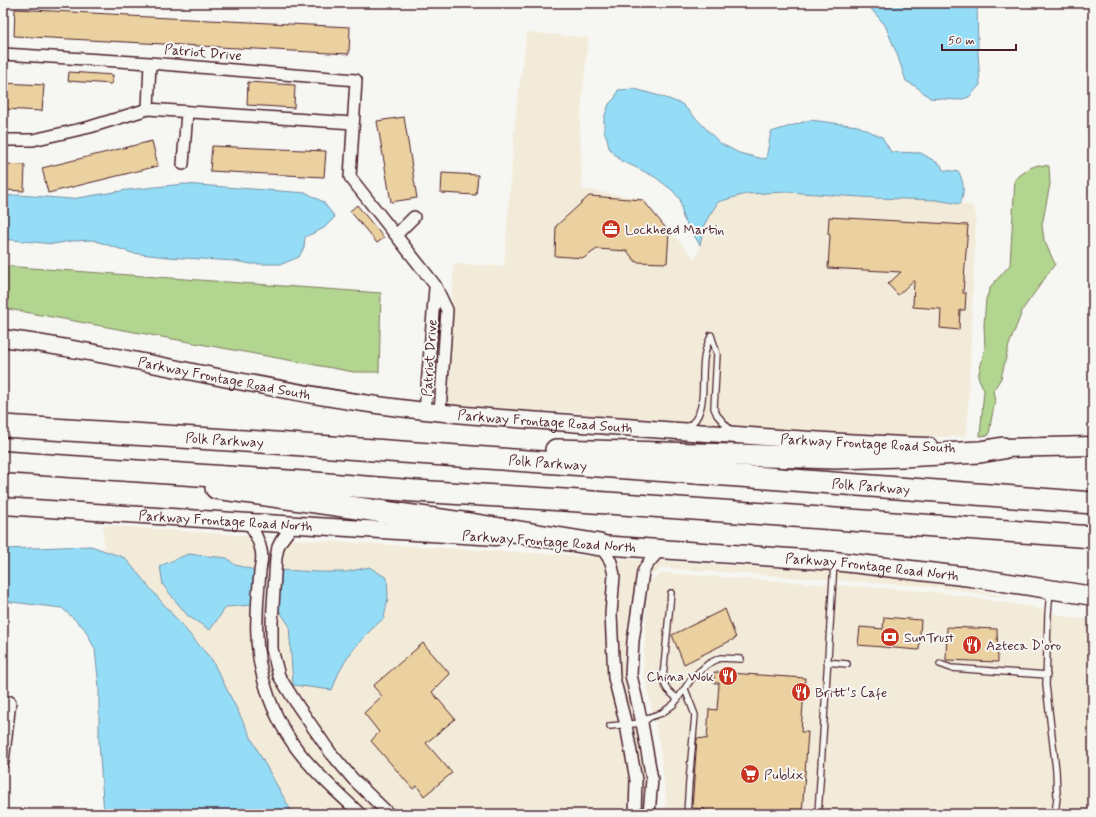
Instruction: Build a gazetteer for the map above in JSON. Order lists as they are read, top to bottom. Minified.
{"streets":{"highway":["Polk Parkway"],"main road":["Parkway Frontage Road South","Parkway Frontage Road North"],"street":["Patriot Drive"]},"crossings":[["Patriot Drive","Parkway Frontage Road South"]],"places":{"office":["Lockheed Martin"],"bank":["SunTrust"],"restaurant":["Azteca D'oro","China Wok","Britt's Cafe"],"supermarket":["Publix"]},"scale_bar":"50 m"}
